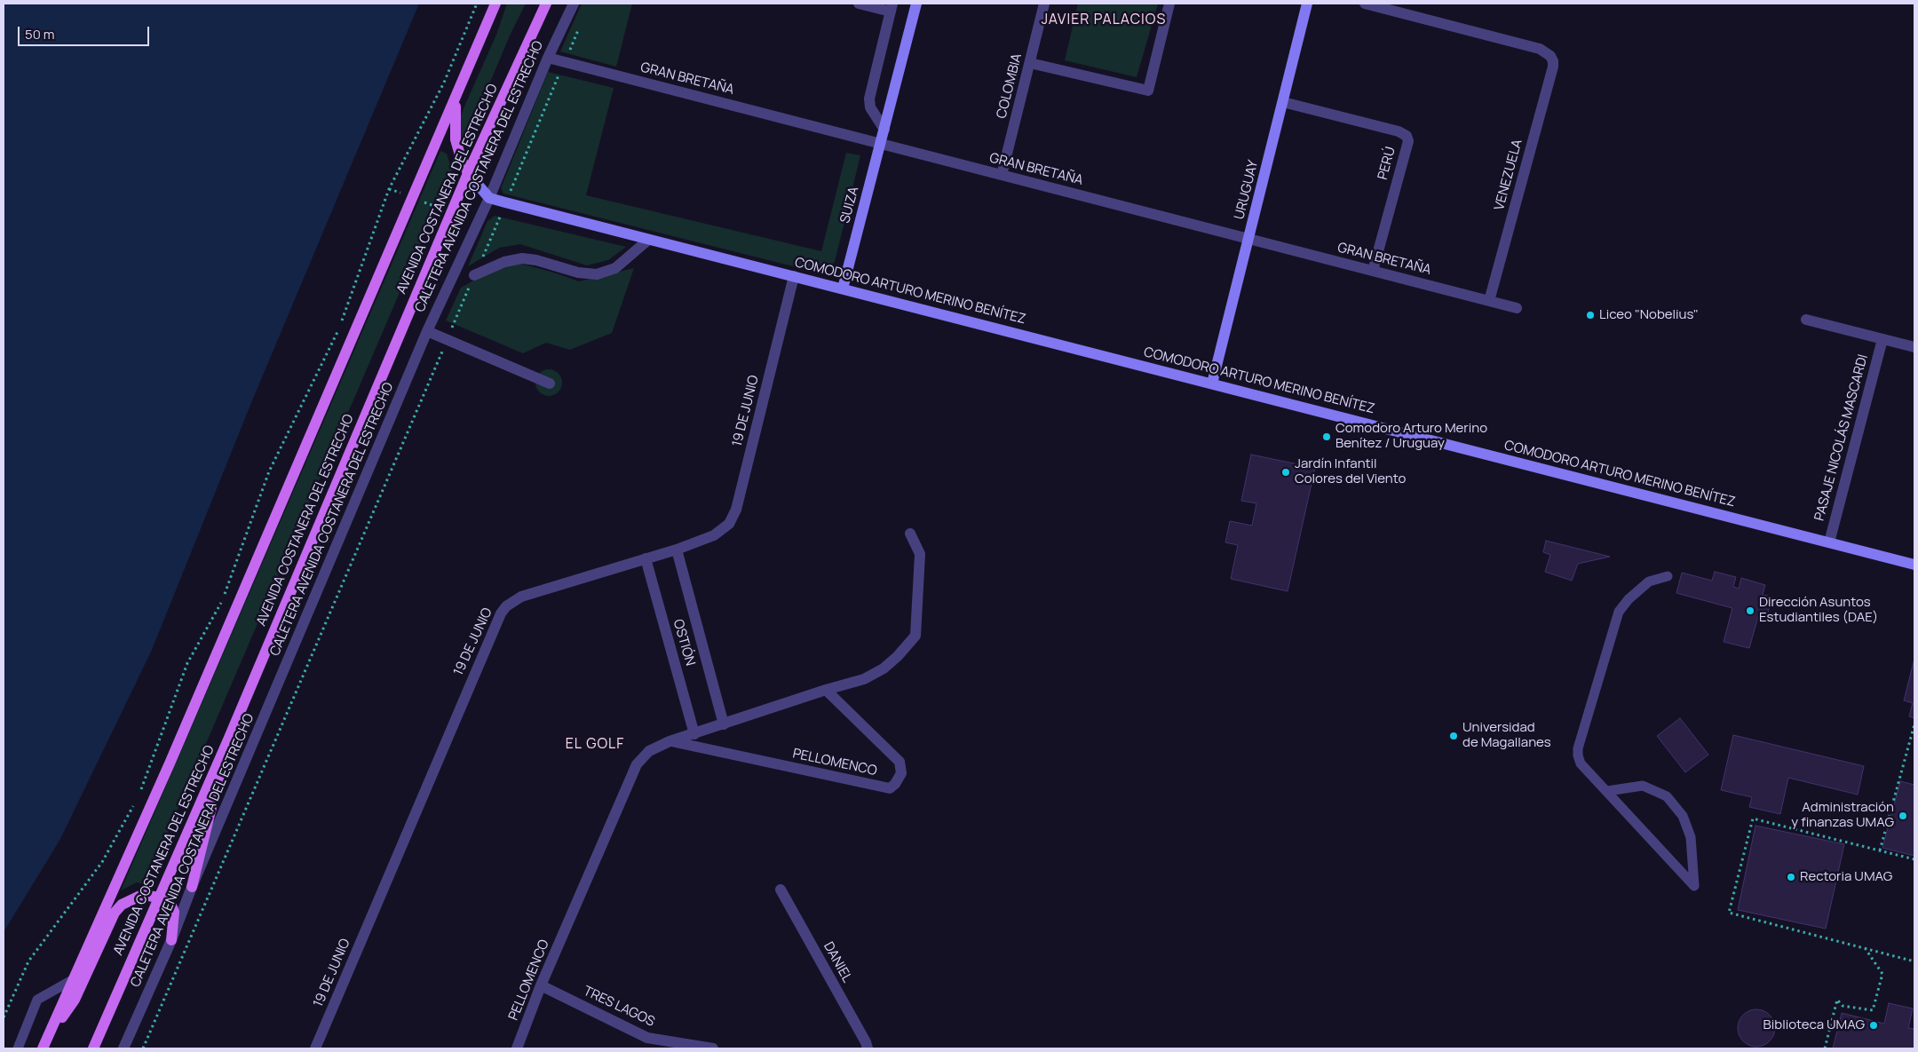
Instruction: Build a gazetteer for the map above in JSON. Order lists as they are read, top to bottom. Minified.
{"streets":{"main road":["AVENIDA COSTANERA DEL ESTRECHO","URUGUAY","SUIZA","COMODORO ARTURO MERINO BENÍTEZ"],"street":["GRAN BRETAÑA","COLOMBIA","PERÚ","VENEZUELA","CALETERA AVENIDA COSTANERA DEL ESTRECHO","19 DE JUNIO","PASAJE NICOLÁS MASCARDI","OSTIÓN","PELLOMENCO","DANIEL","TRES LAGOS"]},"crossings":[["GRAN BRETAÑA","COLOMBIA"],["GRAN BRETAÑA","PERÚ"],["GRAN BRETAÑA","VENEZUELA"],["GRAN BRETAÑA","CALETERA AVENIDA COSTANERA DEL ESTRECHO"],["GRAN BRETAÑA","URUGUAY"],["GRAN BRETAÑA","SUIZA"],["PERÚ","URUGUAY"],["CALETERA AVENIDA COSTANERA DEL ESTRECHO","COMODORO ARTURO MERINO BENÍTEZ"],["URUGUAY","COMODORO ARTURO MERINO BENÍTEZ"],["SUIZA","COMODORO ARTURO MERINO BENÍTEZ"],["COMODORO ARTURO MERINO BENÍTEZ","19 DE JUNIO"],["COMODORO ARTURO MERINO BENÍTEZ","PASAJE NICOLÁS MASCARDI"],["19 DE JUNIO","OSTIÓN"],["OSTIÓN","PELLOMENCO"],["PELLOMENCO","TRES LAGOS"]],"districts":["JAVIER PALACIOS","EL GOLF"],"places":["Liceo \"Nobelius\"","Comodoro Arturo Merino Benítez / Uruguay","Jardín Infantil Colores del Viento","Dirección Asuntos Estudiantiles (DAE)","Universidad de Magallanes","Administración y finanzas UMAG","Rectoria UMAG","Biblioteca UMAG"],"scale_bar":"50 m"}
